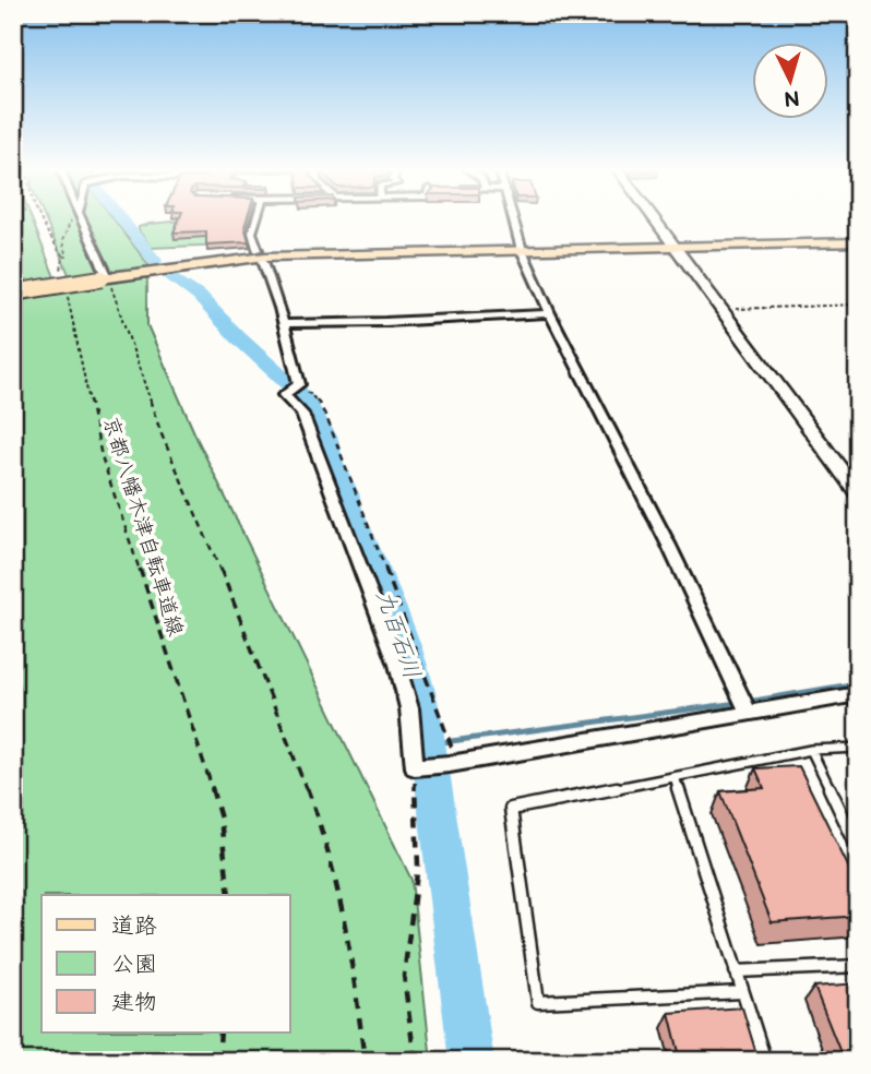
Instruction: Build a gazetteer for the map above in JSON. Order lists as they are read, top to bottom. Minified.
{"streets":{"path":["京都八幡木津自転車道線"]},"water":["九百石川"],"legend":["道路","公園","建物"],"north":"bottom"}
